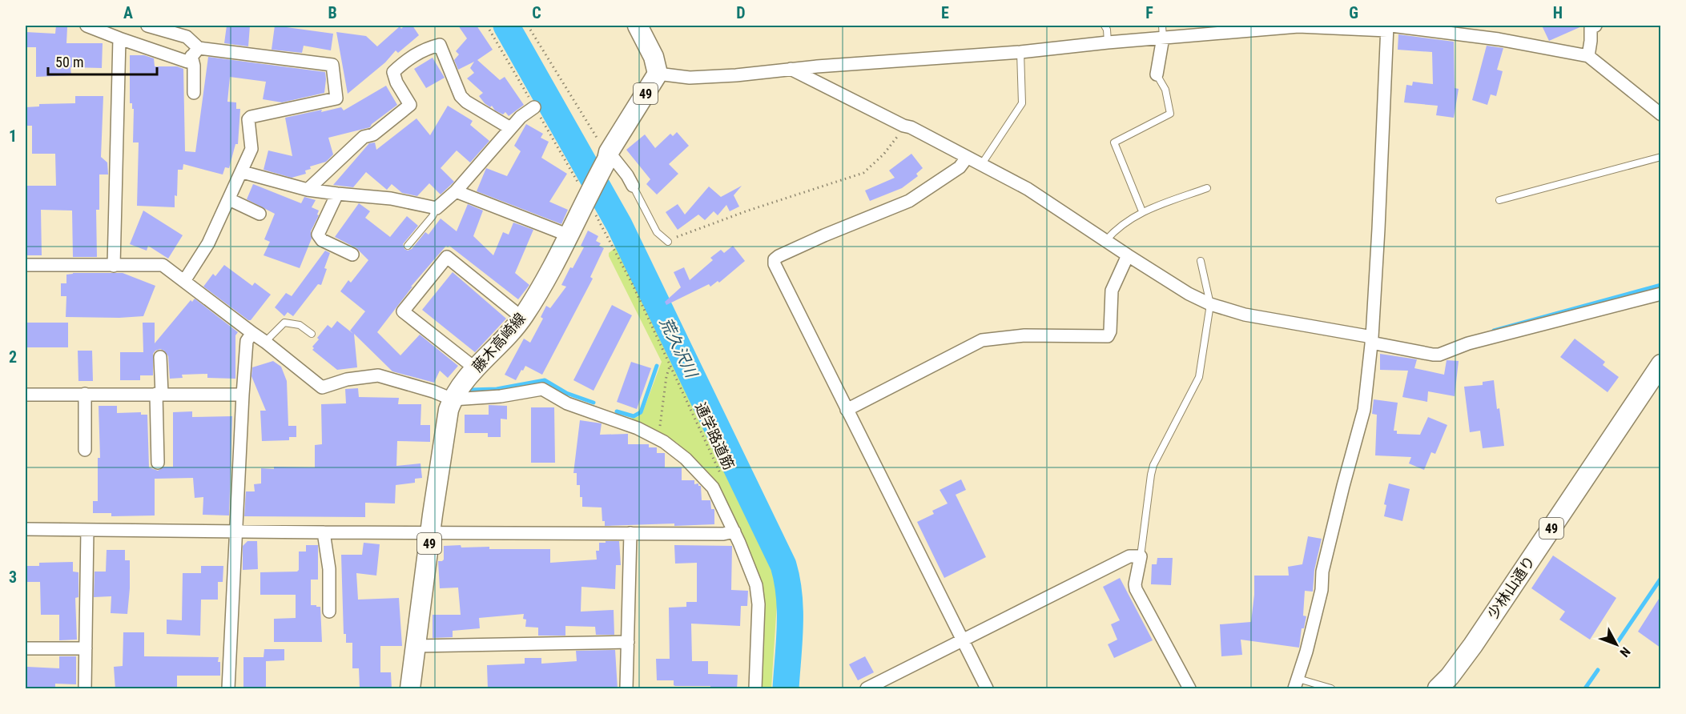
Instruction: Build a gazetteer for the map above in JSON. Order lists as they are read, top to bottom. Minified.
{"streets":{"main road":["49","藤木高崎線","少林山通り"],"path":["通学路道筋"]},"crossings":[["49","藤木高崎線"]],"water":["荒久沢川"],"scale_bar":"50 m","north":"bottom right","grid":{"columns":["A","B","C","D","E","F","G","H"],"rows":["1","2","3"]}}
